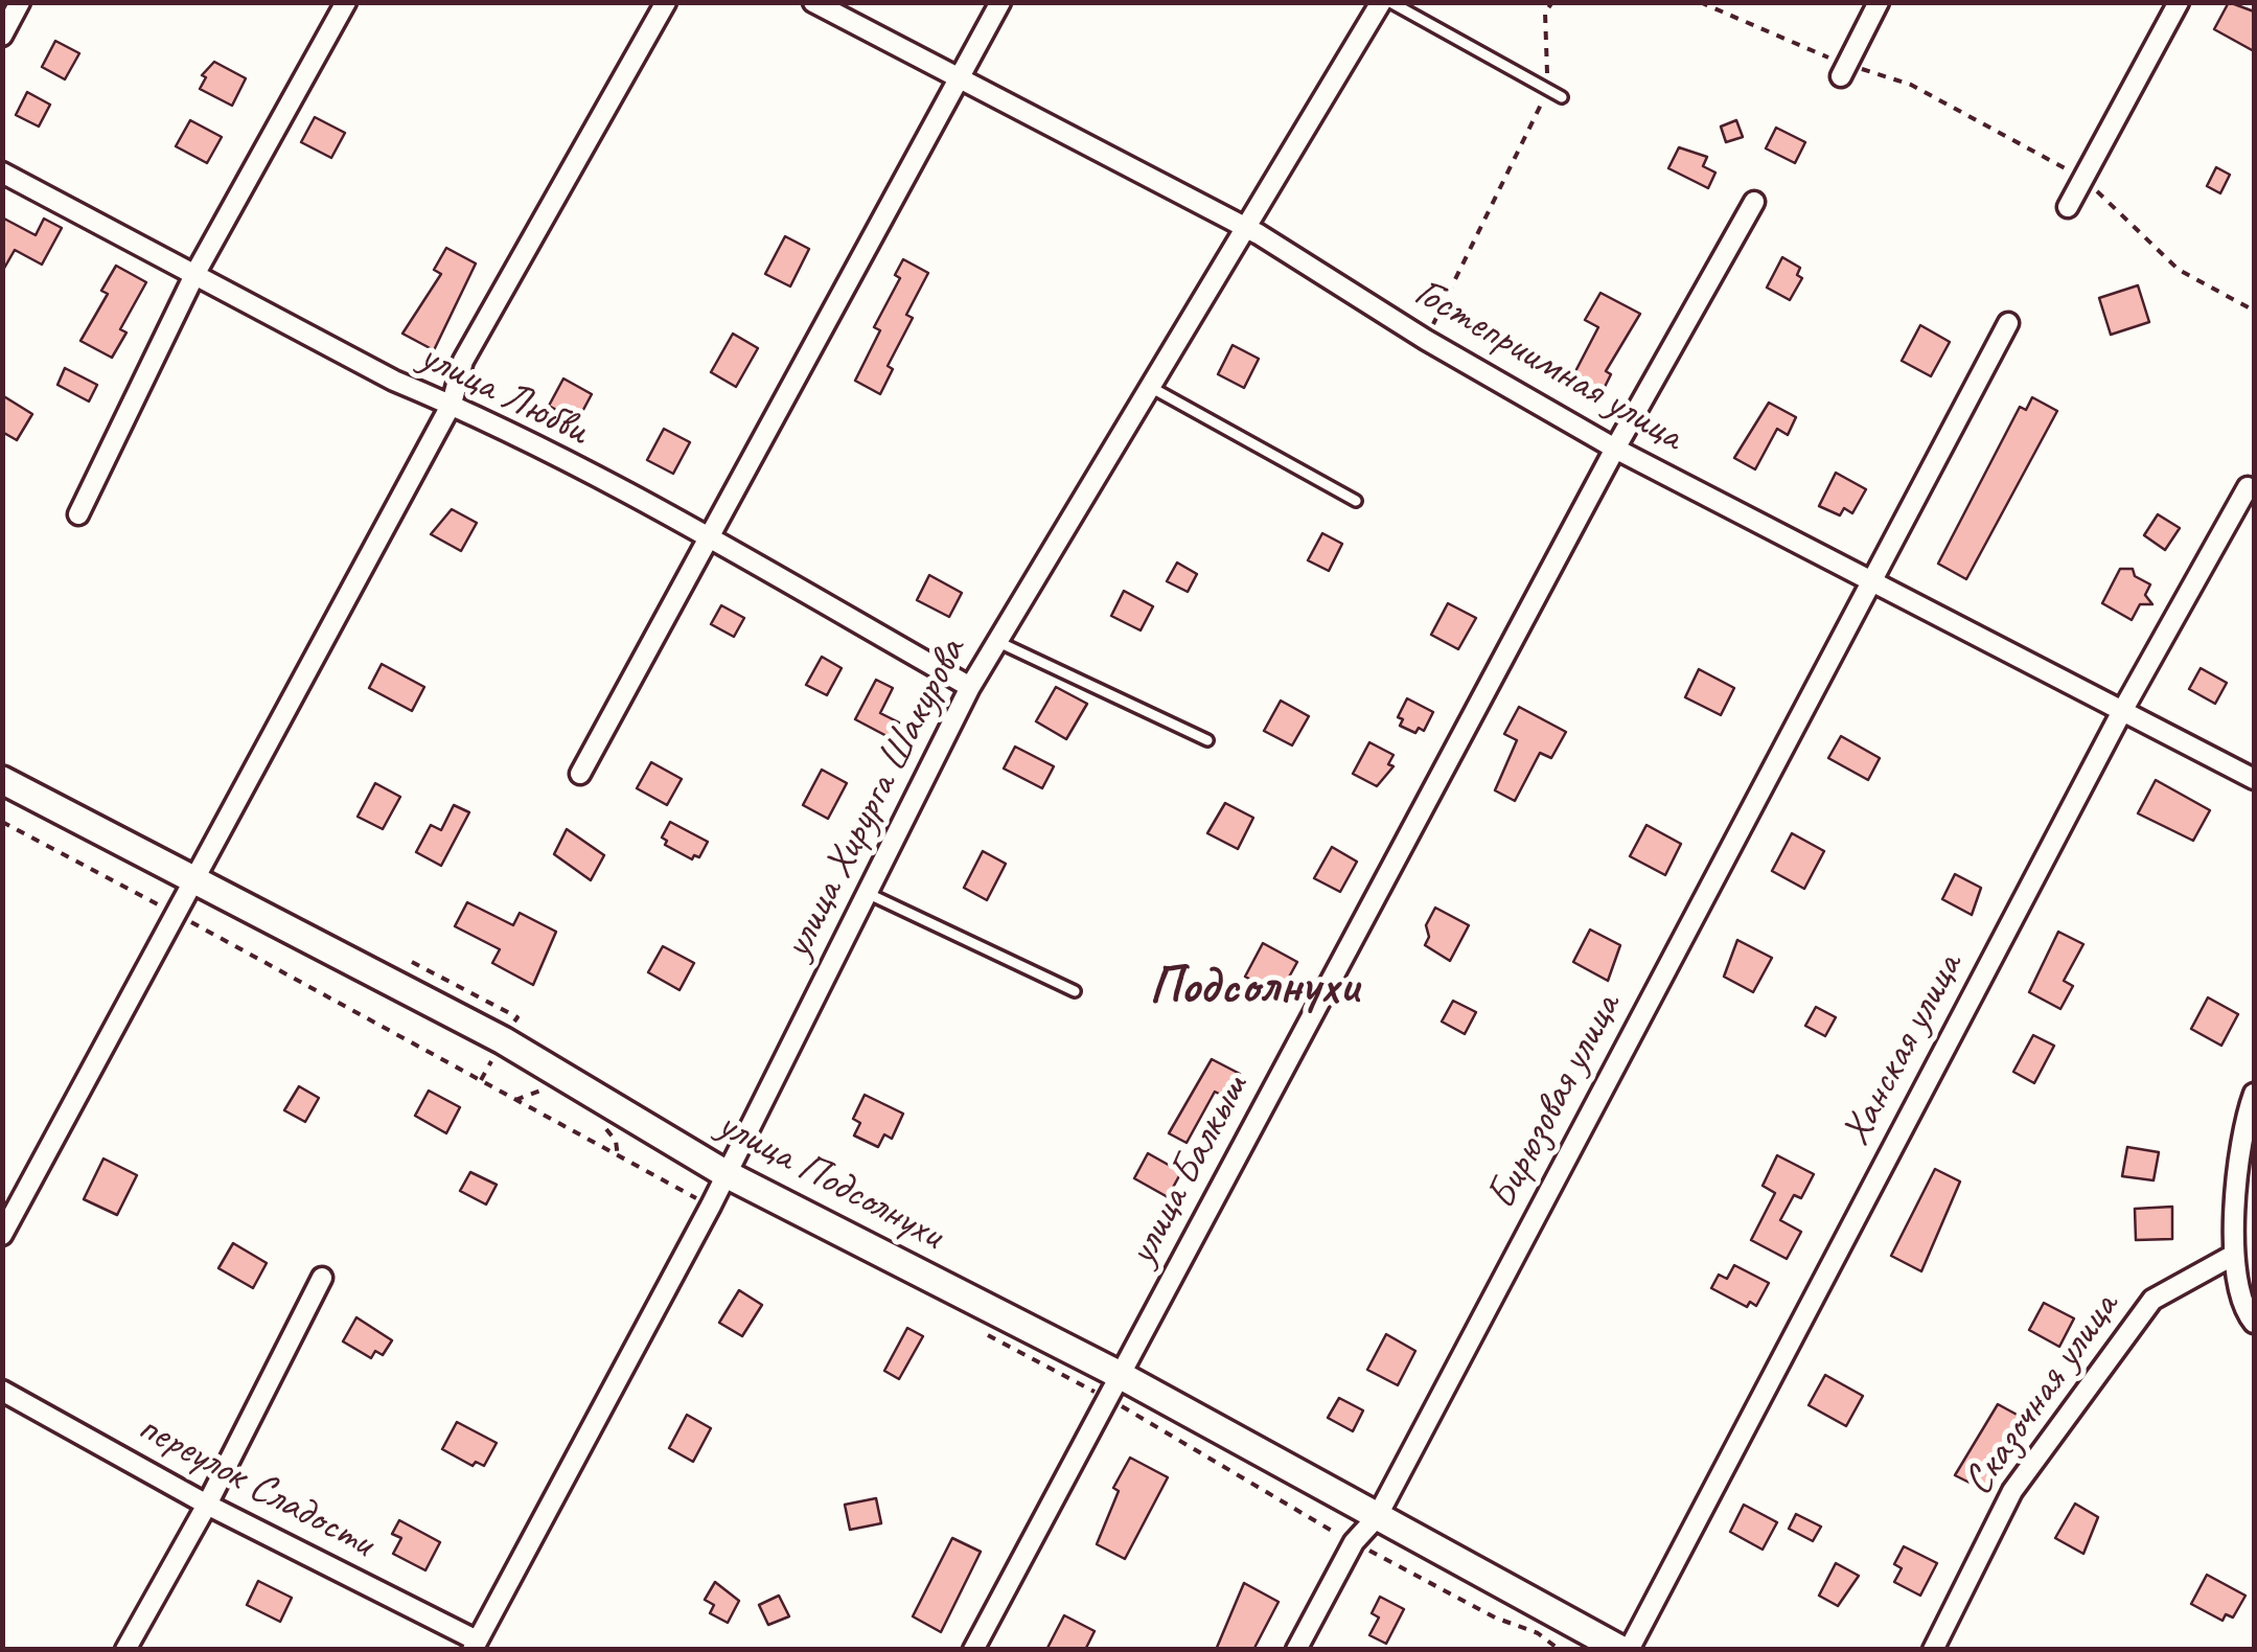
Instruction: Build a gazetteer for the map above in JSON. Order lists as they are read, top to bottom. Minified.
{"streets":{"street":["Гостеприимная улица","улица Любви","улица Хирурга Шакурова","Ханская улица","Бирюзовая улица","улица Балкыш","улица Подсолнухи","Сказочная улица","переулок Сладости"]},"crossings":[["Гостеприимная улица","улица Хирурга Шакурова"],["Гостеприимная улица","Ханская улица"],["Гостеприимная улица","Бирюзовая улица"],["Гостеприимная улица","улица Балкыш"],["улица Любви","улица Хирурга Шакурова"],["улица Хирурга Шакурова","улица Подсолнухи"],["улица Хирурга Шакурова","переулок Сладости"],["Ханская улица","улица Подсолнухи"],["Бирюзовая улица","улица Подсолнухи"],["улица Балкыш","улица Подсолнухи"]],"districts":["Подсолнухи"]}
